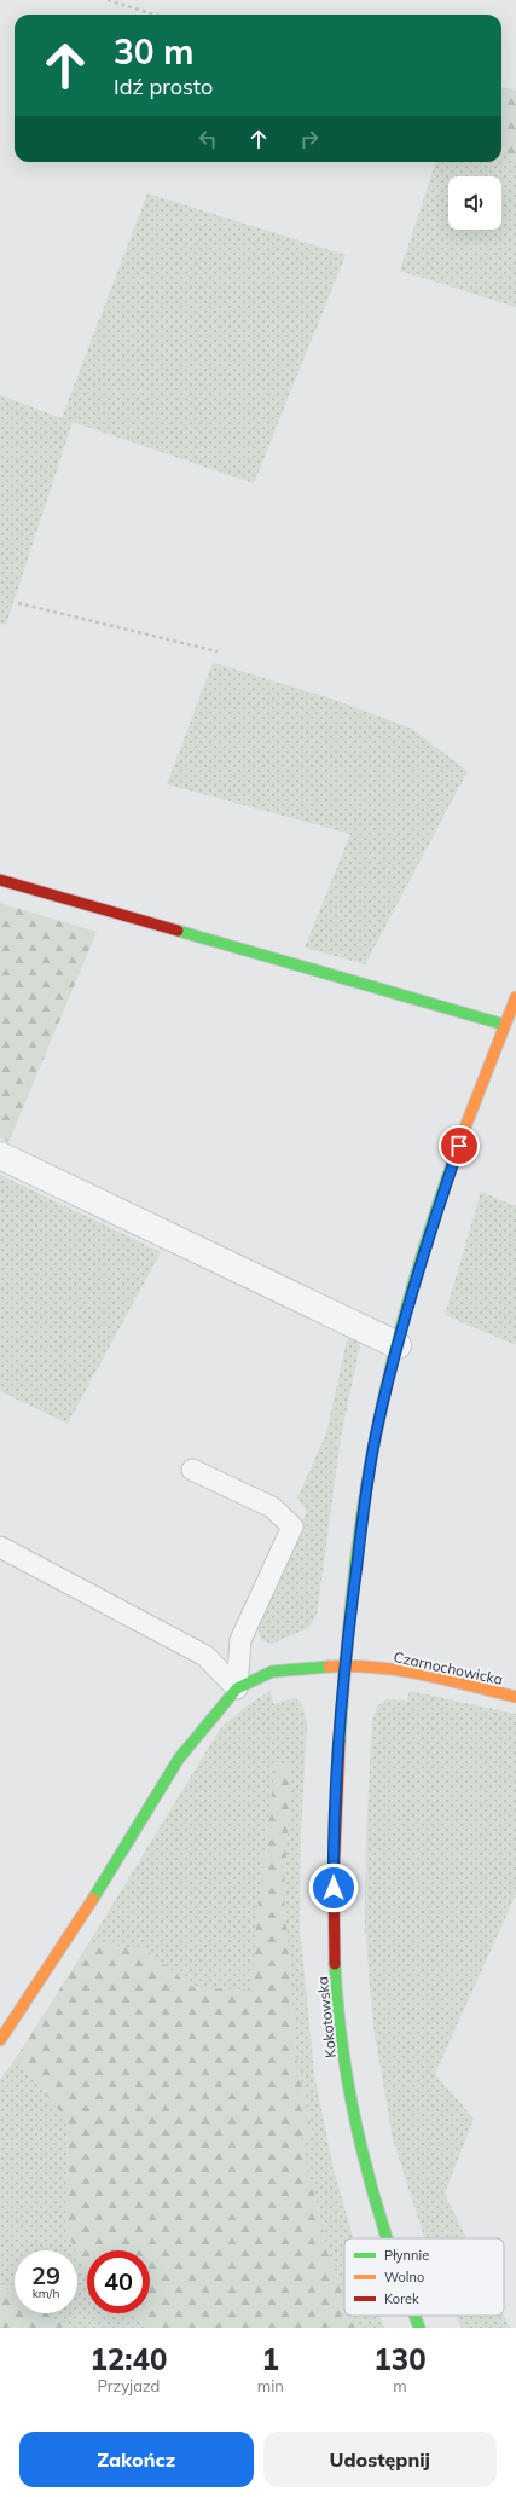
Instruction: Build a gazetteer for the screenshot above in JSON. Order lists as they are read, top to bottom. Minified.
{"streets":{"street":["Czarnochowicka","Kokotowska"]},"crossings":[["Czarnochowicka","Kokotowska"]],"legend":["Płynnie","Wolno","Korek"],"page":{"turn":["30 m","Idź prosto"],"speed":"29 km/h","limit":"40","eta":["12:40","Przyjazd","1","min","130","m"],"buttons":["Zakończ","Udostępnij"]}}
